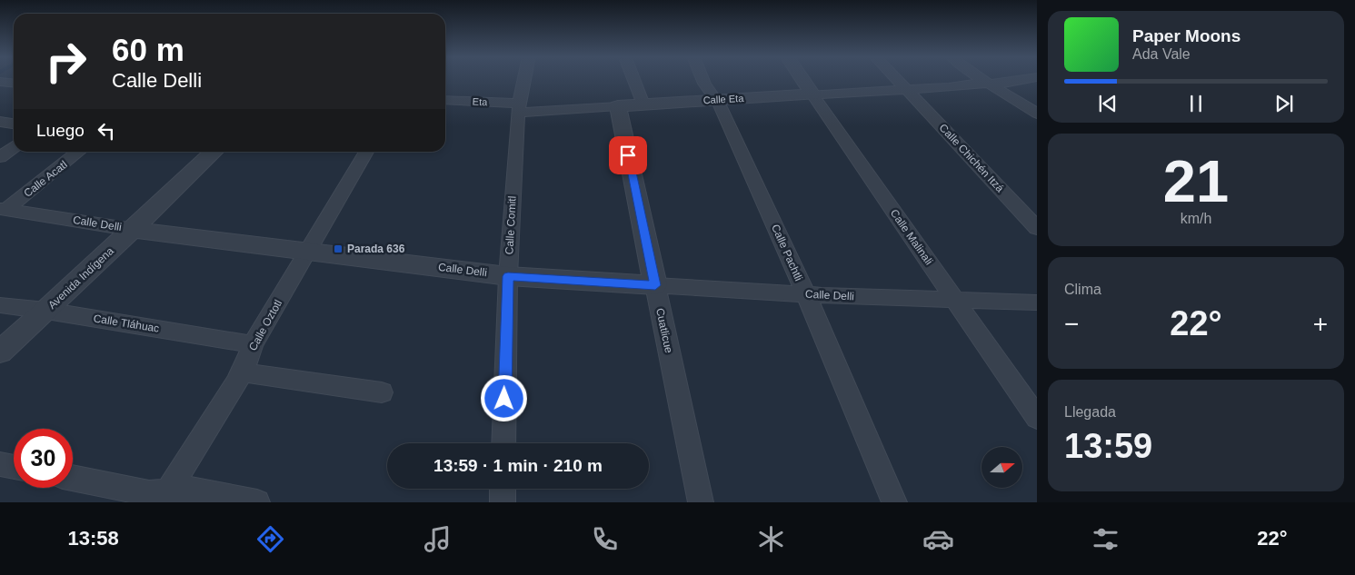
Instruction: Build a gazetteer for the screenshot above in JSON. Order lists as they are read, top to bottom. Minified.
{"streets":{"street":["Calle Eta","Eta","Calle Chichén Itzá","Calle Acatl","Calle Delli","Calle Comitl","Calle Malinali","Calle Pachtli","Avenida Indígena","Calle Tláhuac","Calle Oztotl","Cuatlicue"]},"crossings":[["Calle Eta","Eta"],["Calle Eta","Calle Chichén Itzá"],["Calle Eta","Calle Comitl"],["Calle Eta","Calle Malinali"],["Calle Eta","Calle Pachtli"],["Calle Eta","Cuatlicue"],["Eta","Calle Comitl"],["Calle Acatl","Calle Delli"],["Calle Delli","Calle Comitl"],["Calle Delli","Calle Malinali"],["Calle Delli","Calle Pachtli"],["Calle Delli","Avenida Indígena"],["Calle Delli","Calle Oztotl"],["Calle Delli","Cuatlicue"],["Avenida Indígena","Calle Tláhuac"],["Calle Tláhuac","Calle Oztotl"]],"places":{"transit":["Parada 636"]},"north":"right","page":{"turn":["60 m","Calle Delli"],"song":["Paper Moons","Ada Vale"],"then":"Luego","tile":[["21","km/h"],"Clima",["Llegada","13:59"]],"heat":["−","22°","+"],"limit":"30","trip":"13:59 · 1 min · 210 m","tabs":["13:58","22°"]}}
